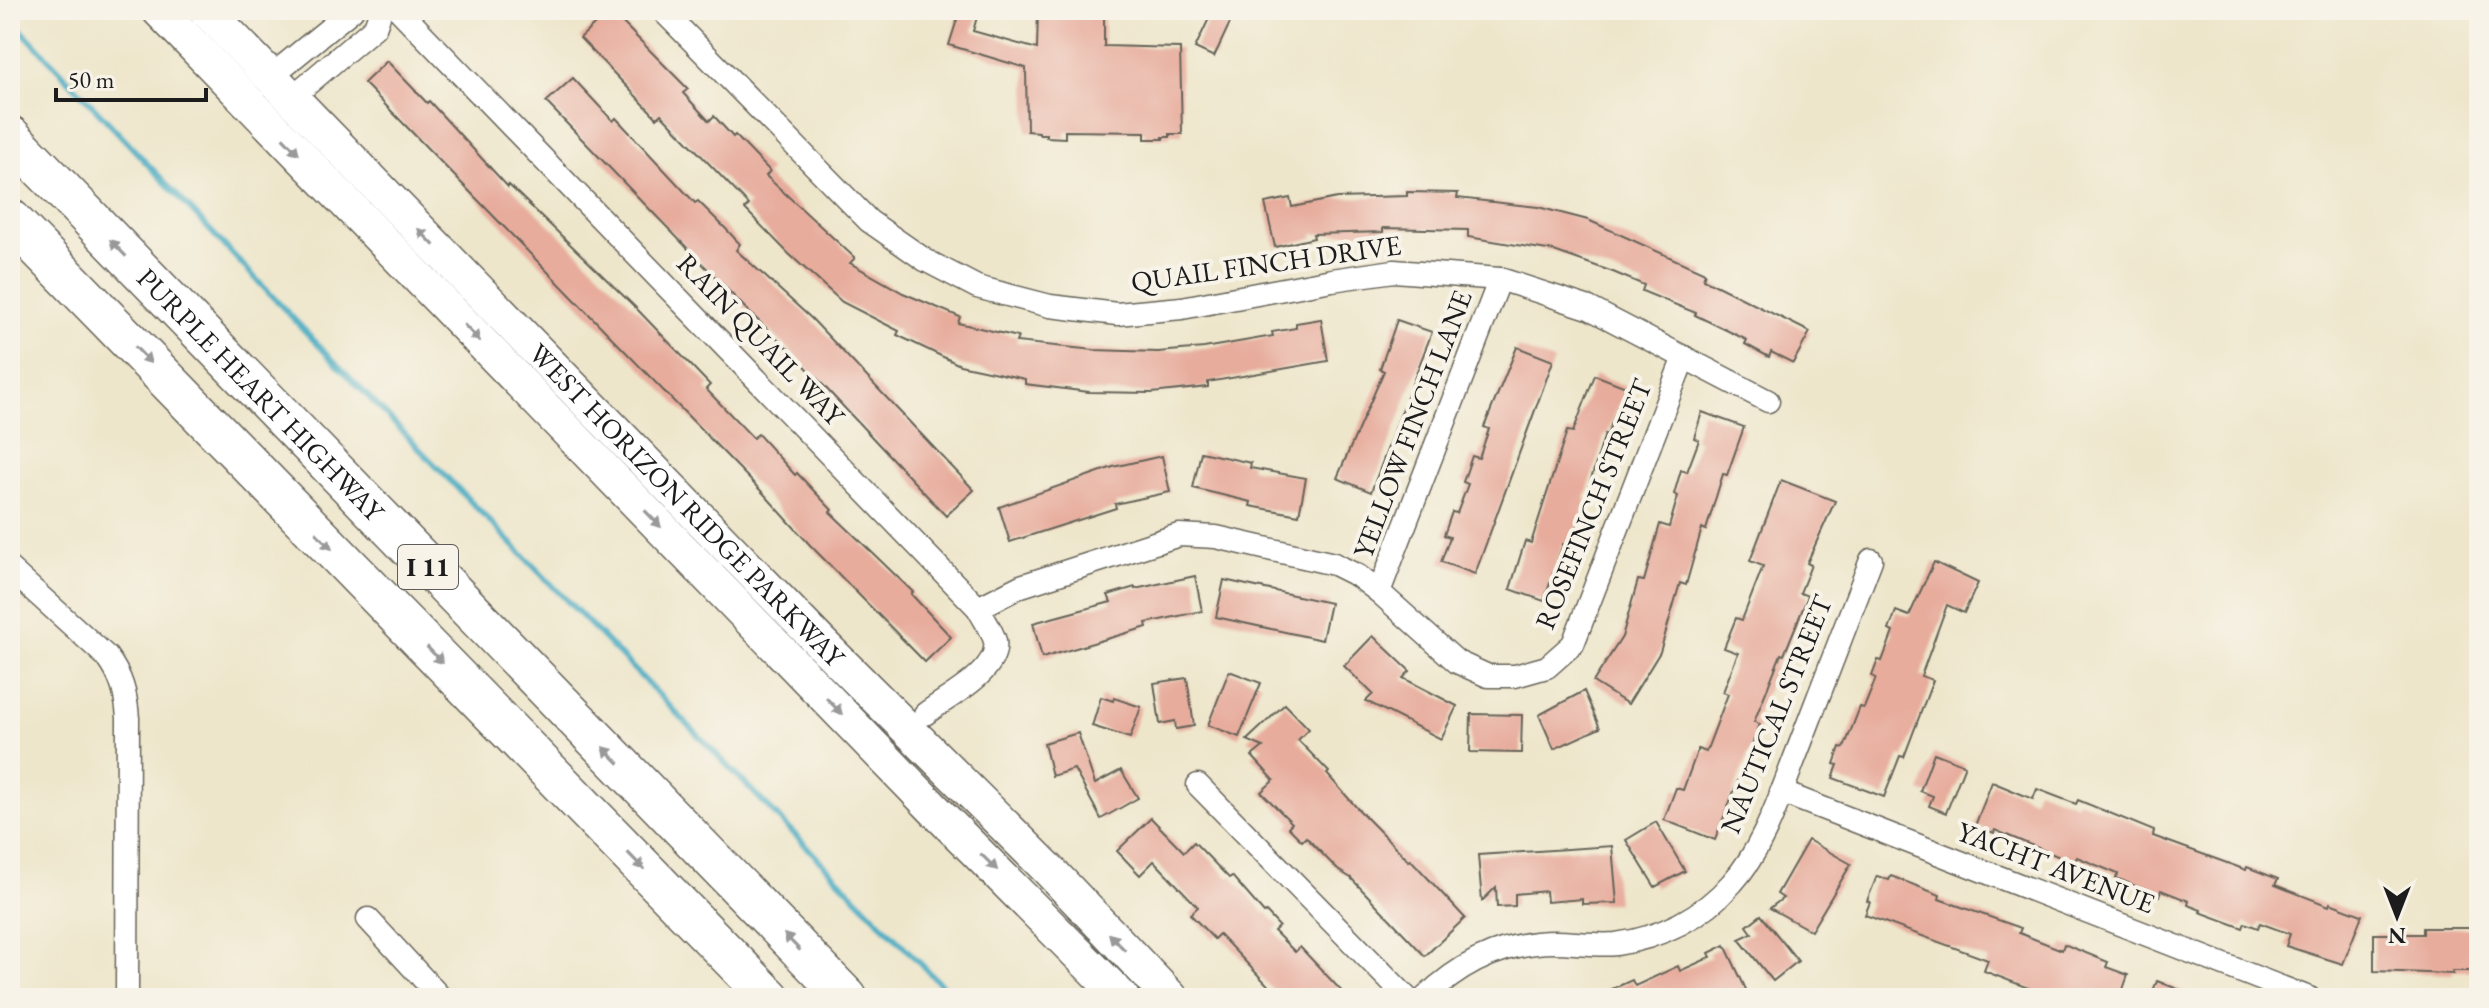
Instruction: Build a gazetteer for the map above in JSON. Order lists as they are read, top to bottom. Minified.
{"streets":{"highway":["PURPLE HEART HIGHWAY","I 11"],"main road":["WEST HORIZON RIDGE PARKWAY"],"street":["QUAIL FINCH DRIVE","RAIN QUAIL WAY","YELLOW FINCH LANE","ROSEFINCH STREET","NAUTICAL STREET","YACHT AVENUE"]},"crossings":[["QUAIL FINCH DRIVE","YELLOW FINCH LANE"],["QUAIL FINCH DRIVE","ROSEFINCH STREET"],["RAIN QUAIL WAY","WEST HORIZON RIDGE PARKWAY"],["YELLOW FINCH LANE","ROSEFINCH STREET"],["NAUTICAL STREET","YACHT AVENUE"]],"scale_bar":"50 m","north":"bottom"}
